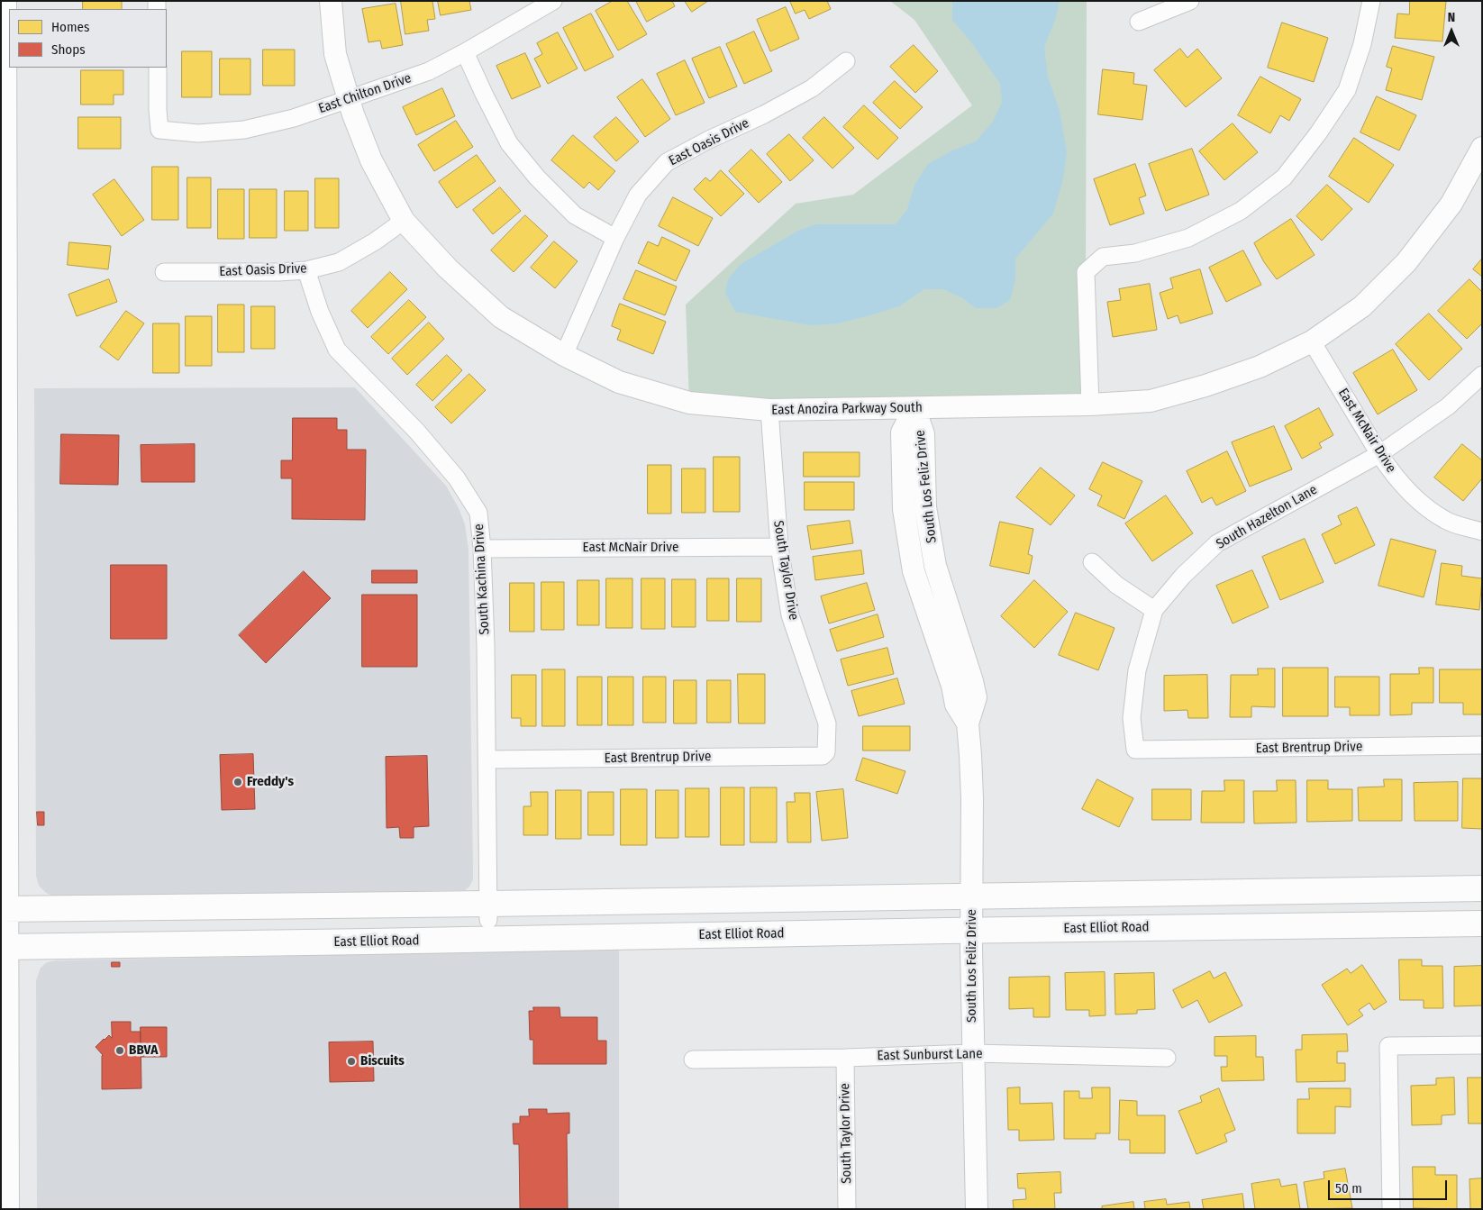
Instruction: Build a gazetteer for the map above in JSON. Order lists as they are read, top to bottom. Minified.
{"streets":{"main road":["East Elliot Road"],"street":["East Chilton Drive","East Oasis Drive","East Anozira Parkway South","East McNair Drive","South Los Feliz Drive","South Hazelton Lane","South Taylor Drive","South Kachina Drive","East Brentrup Drive","East Sunburst Lane"]},"crossings":[["East Chilton Drive","East Anozira Parkway South"],["East Oasis Drive","East Anozira Parkway South"],["East Oasis Drive","South Kachina Drive"],["East Anozira Parkway South","East McNair Drive"],["East Anozira Parkway South","South Los Feliz Drive"],["East Anozira Parkway South","South Taylor Drive"],["East McNair Drive","South Hazelton Lane"],["East McNair Drive","South Taylor Drive"],["East McNair Drive","South Kachina Drive"],["South Los Feliz Drive","East Elliot Road"],["South Los Feliz Drive","East Sunburst Lane"],["South Hazelton Lane","East Brentrup Drive"],["South Taylor Drive","East Brentrup Drive"],["South Taylor Drive","East Sunburst Lane"],["South Kachina Drive","East Brentrup Drive"]],"places":["Freddy's","BBVA","Biscuits"],"legend":["Homes","Shops"],"scale_bar":"50 m","north":"top"}
